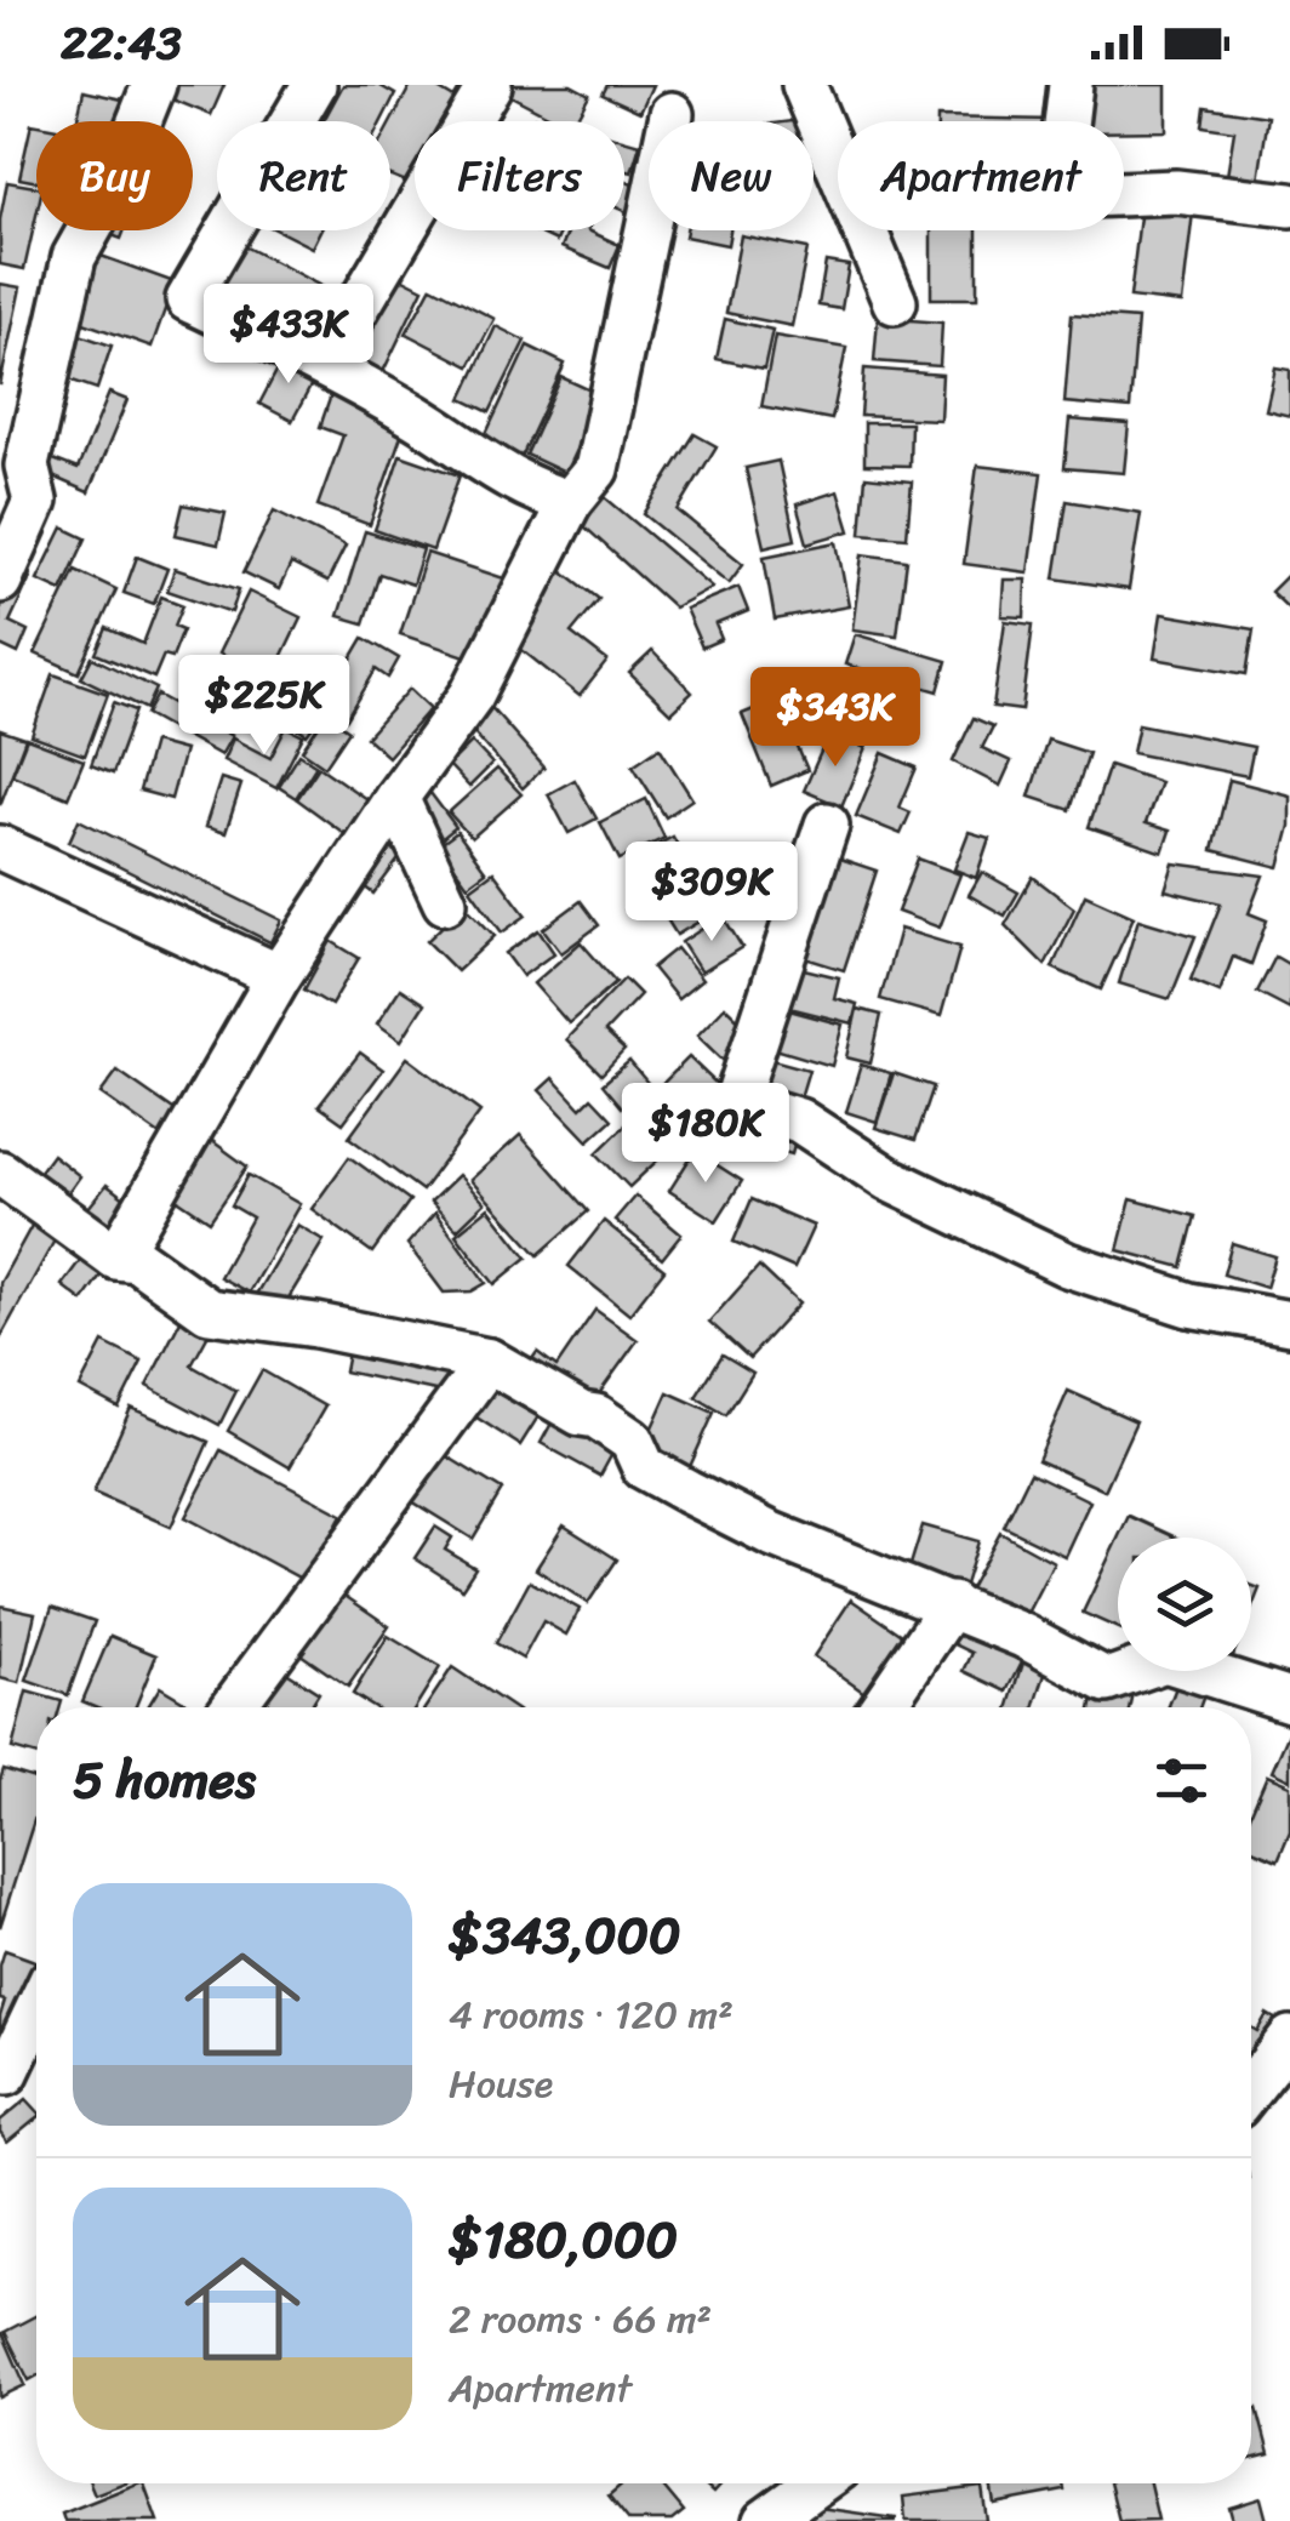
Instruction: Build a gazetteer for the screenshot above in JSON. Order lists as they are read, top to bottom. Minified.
{"page":{"status":"22:43","chip":["Buy","Rent","Filters","New","Apartment"],"price":["$433K","$225K","$343K","$309K","$180K"],"heading":"5 homes","list":[{"name":"$343,000","note":"4 rooms · 120 m² · House"},{"name":"$180,000","note":"2 rooms · 66 m² · Apartment"}]}}
